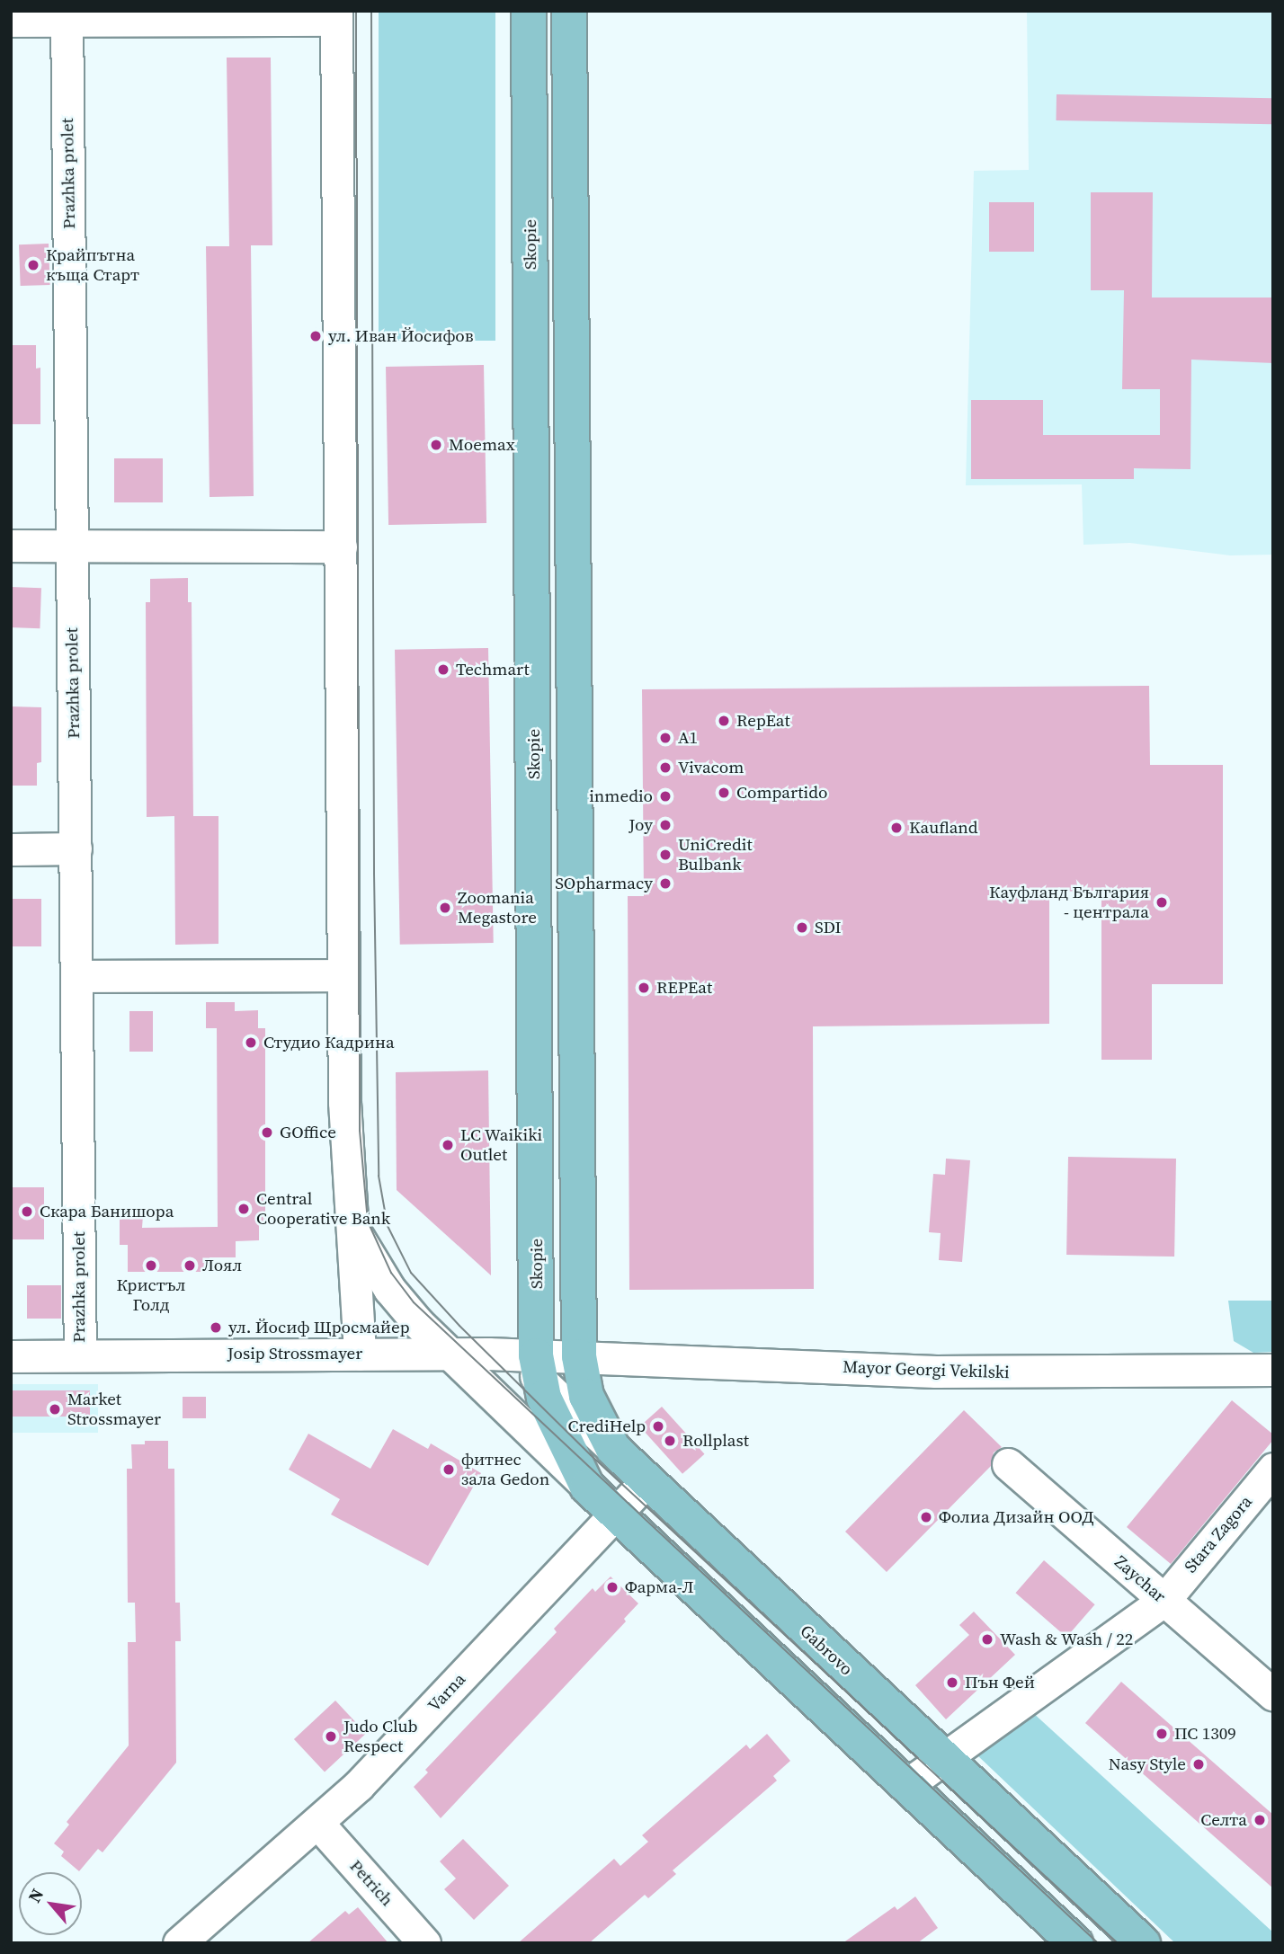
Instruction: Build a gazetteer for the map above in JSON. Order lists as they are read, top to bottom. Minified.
{"streets":{"main road":["Skopie","Gabrovo"],"street":["Prazhka prolet","Josip Strossmayer","Mayor Georgi Vekilski","Stara Zagora","Zaychar","Varna","Petrich"]},"crossings":[["Prazhka prolet","Josip Strossmayer"],["Skopie","Josip Strossmayer"],["Skopie","Gabrovo"],["Josip Strossmayer","Mayor Georgi Vekilski"],["Josip Strossmayer","Gabrovo"],["Stara Zagora","Zaychar"],["Stara Zagora","Gabrovo"],["Gabrovo","Varna"],["Varna","Petrich"]],"places":["Крайпътна къща Старт","ул. Иван Йосифов","Moemax","Techmart","RepEat","A1","Vivacom","Compartido","inmedio","Joy","Kaufland","UniCredit Bulbank","SOpharmacy","Кауфланд България - централа","Zoomania Megastore","SDI","REPEat","Студио Кадрина","GOffice","LC Waikiki Outlet","Central Cooperative Bank","Скара Банишора","Кристъл Голд","Лоял","ул. Йосиф Щросмайер","Market Strossmayer","CrediHelp","Rollplast","фитнес зала Gedon","Фолиа Дизайн ООД","Фарма-Л","Wash & Wash / 22","Пън Фей","ПС 1309","Judo Club Respect","Nasy Style","Селта"],"north":"top left"}
